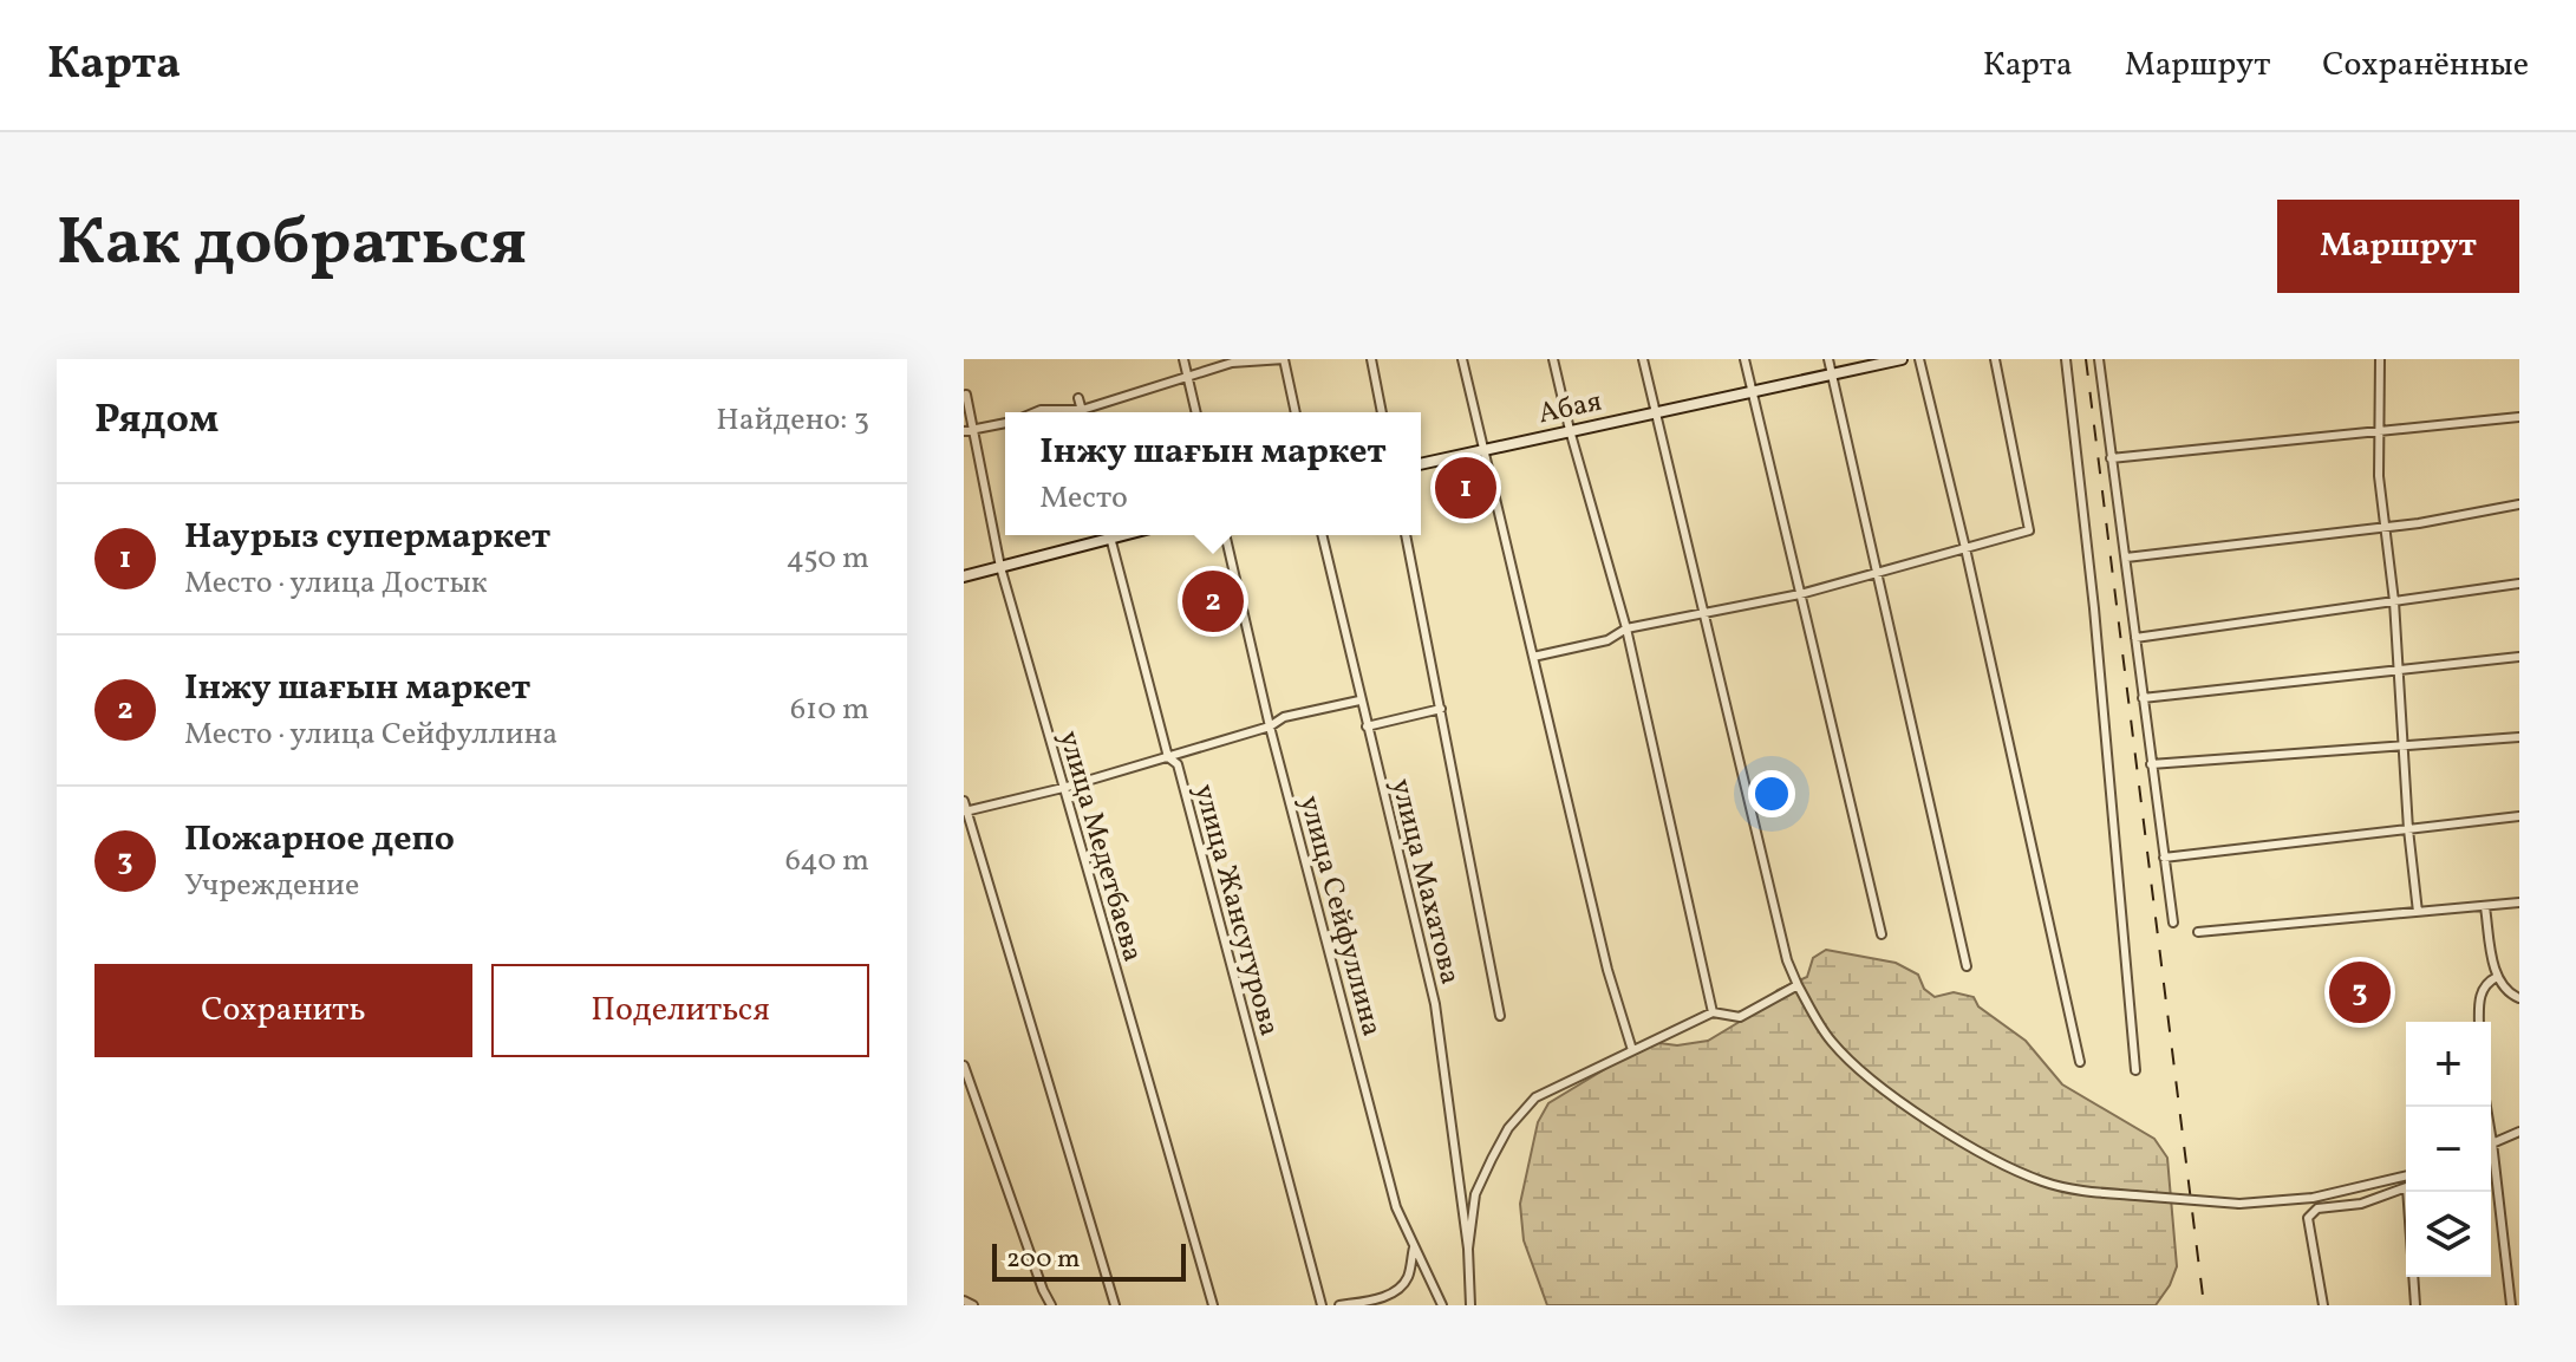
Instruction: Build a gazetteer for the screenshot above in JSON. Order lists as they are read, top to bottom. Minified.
{"streets":{"street":["Абая","улица Медетбаева","улица Махатова","улица Жансугурова","улица Сейфуллина"]},"scale_bar":"200 m","page":{"header":"Карта","nav":["Карта","Маршрут","Сохранённые"],"title":"Как добраться","buttons":["Маршрут",["Сохранить","Поделиться"]],"heading":["Рядом","Найдено: 3"],"popup":["Інжу шағын маркет","Место"],"pins":["1","2","3"],"list":[{"mark":"1","name":"Наурыз супермаркет","note":"Место · улица Достык","value":"450 m"},{"mark":"2","name":"Інжу шағын маркет","note":"Место · улица Сейфуллина","value":"610 m"},{"mark":"3","name":"Пожарное депо","note":"Учреждение","value":"640 m"}],"map_buttons":["+","−"],"scale":"200 m"}}
